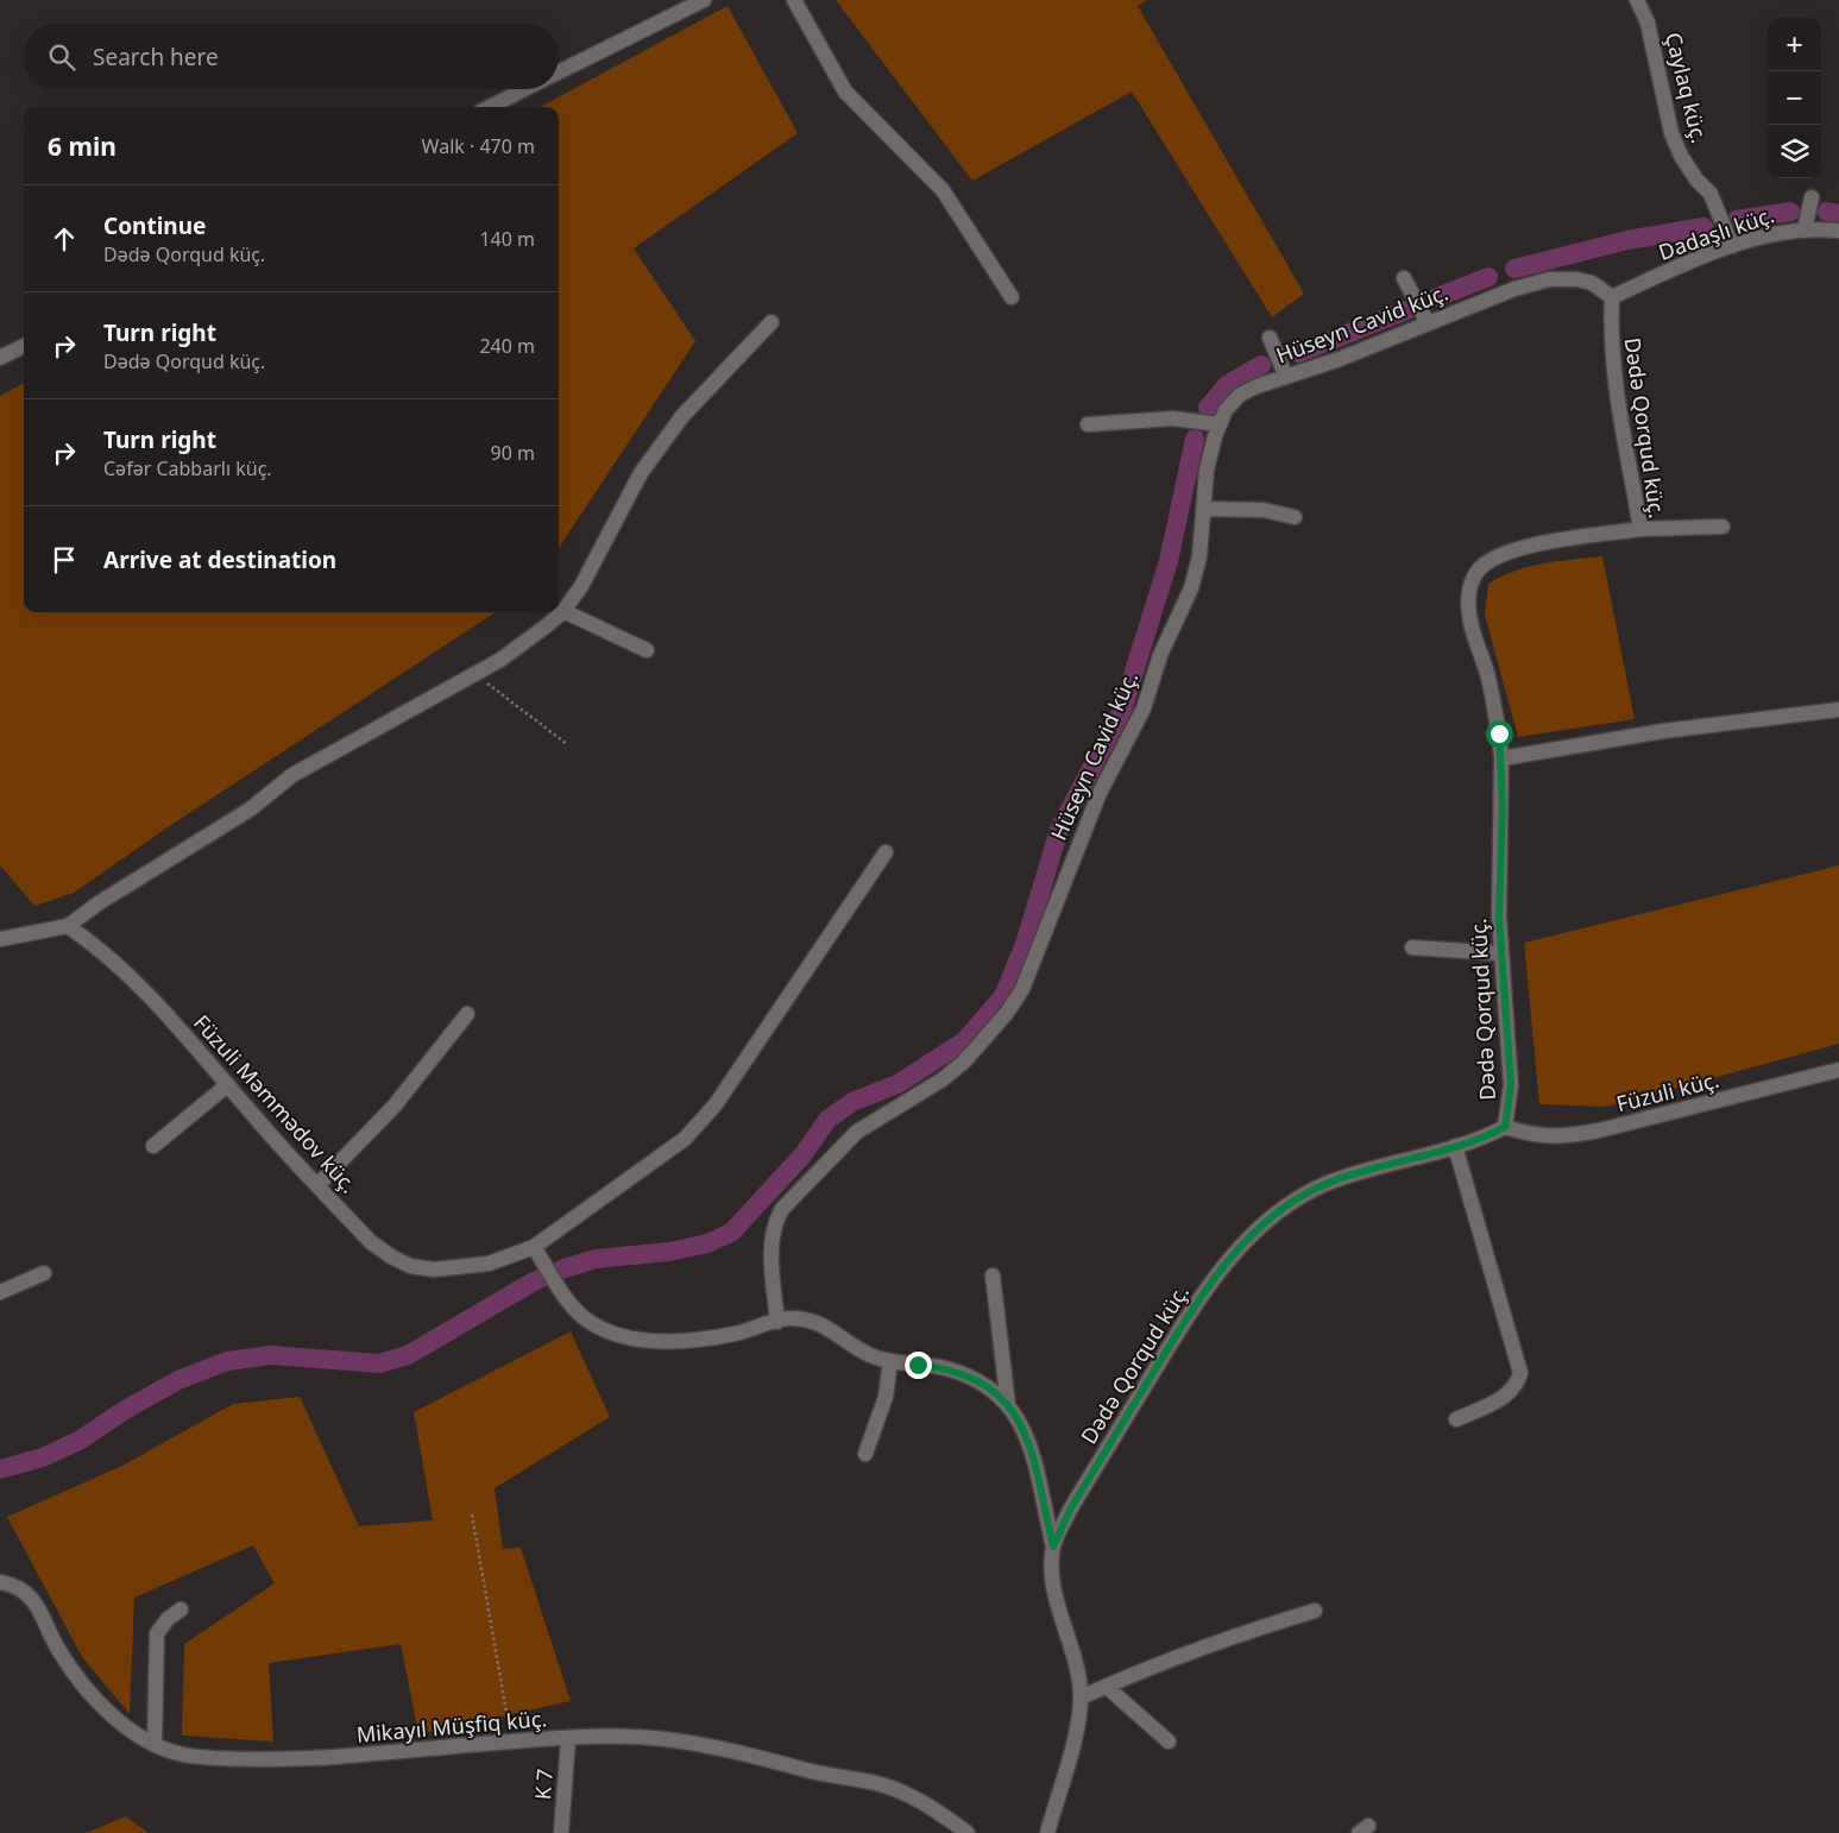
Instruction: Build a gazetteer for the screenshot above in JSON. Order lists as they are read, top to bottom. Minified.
{"streets":{"street":["Çaylaq küç.","Dadaşlı küç.","Hüseyn Cavid küç.","Dədə Qorqud küç.","Füzuli küç.","Füzuli Məmmədov küç.","Mikayıl Müşfiq küç.","K 7"]},"crossings":[["Çaylaq küç.","Dadaşlı küç."],["Dadaşlı küç.","Hüseyn Cavid küç."],["Dadaşlı küç.","Dədə Qorqud küç."],["Hüseyn Cavid küç.","Dədə Qorqud küç."],["Dədə Qorqud küç.","Füzuli küç."],["Mikayıl Müşfiq küç.","K 7"]],"page":{"map_buttons":["+","−"],"search":"Search here","heading":["6 min","Walk · 470 m"],"list":[["Continue","Dədə Qorqud küç.","140 m"],["Turn right","Dədə Qorqud küç.","240 m"],["Turn right","Cəfər Cabbarlı küç.","90 m"],"Arrive at destination"]}}
